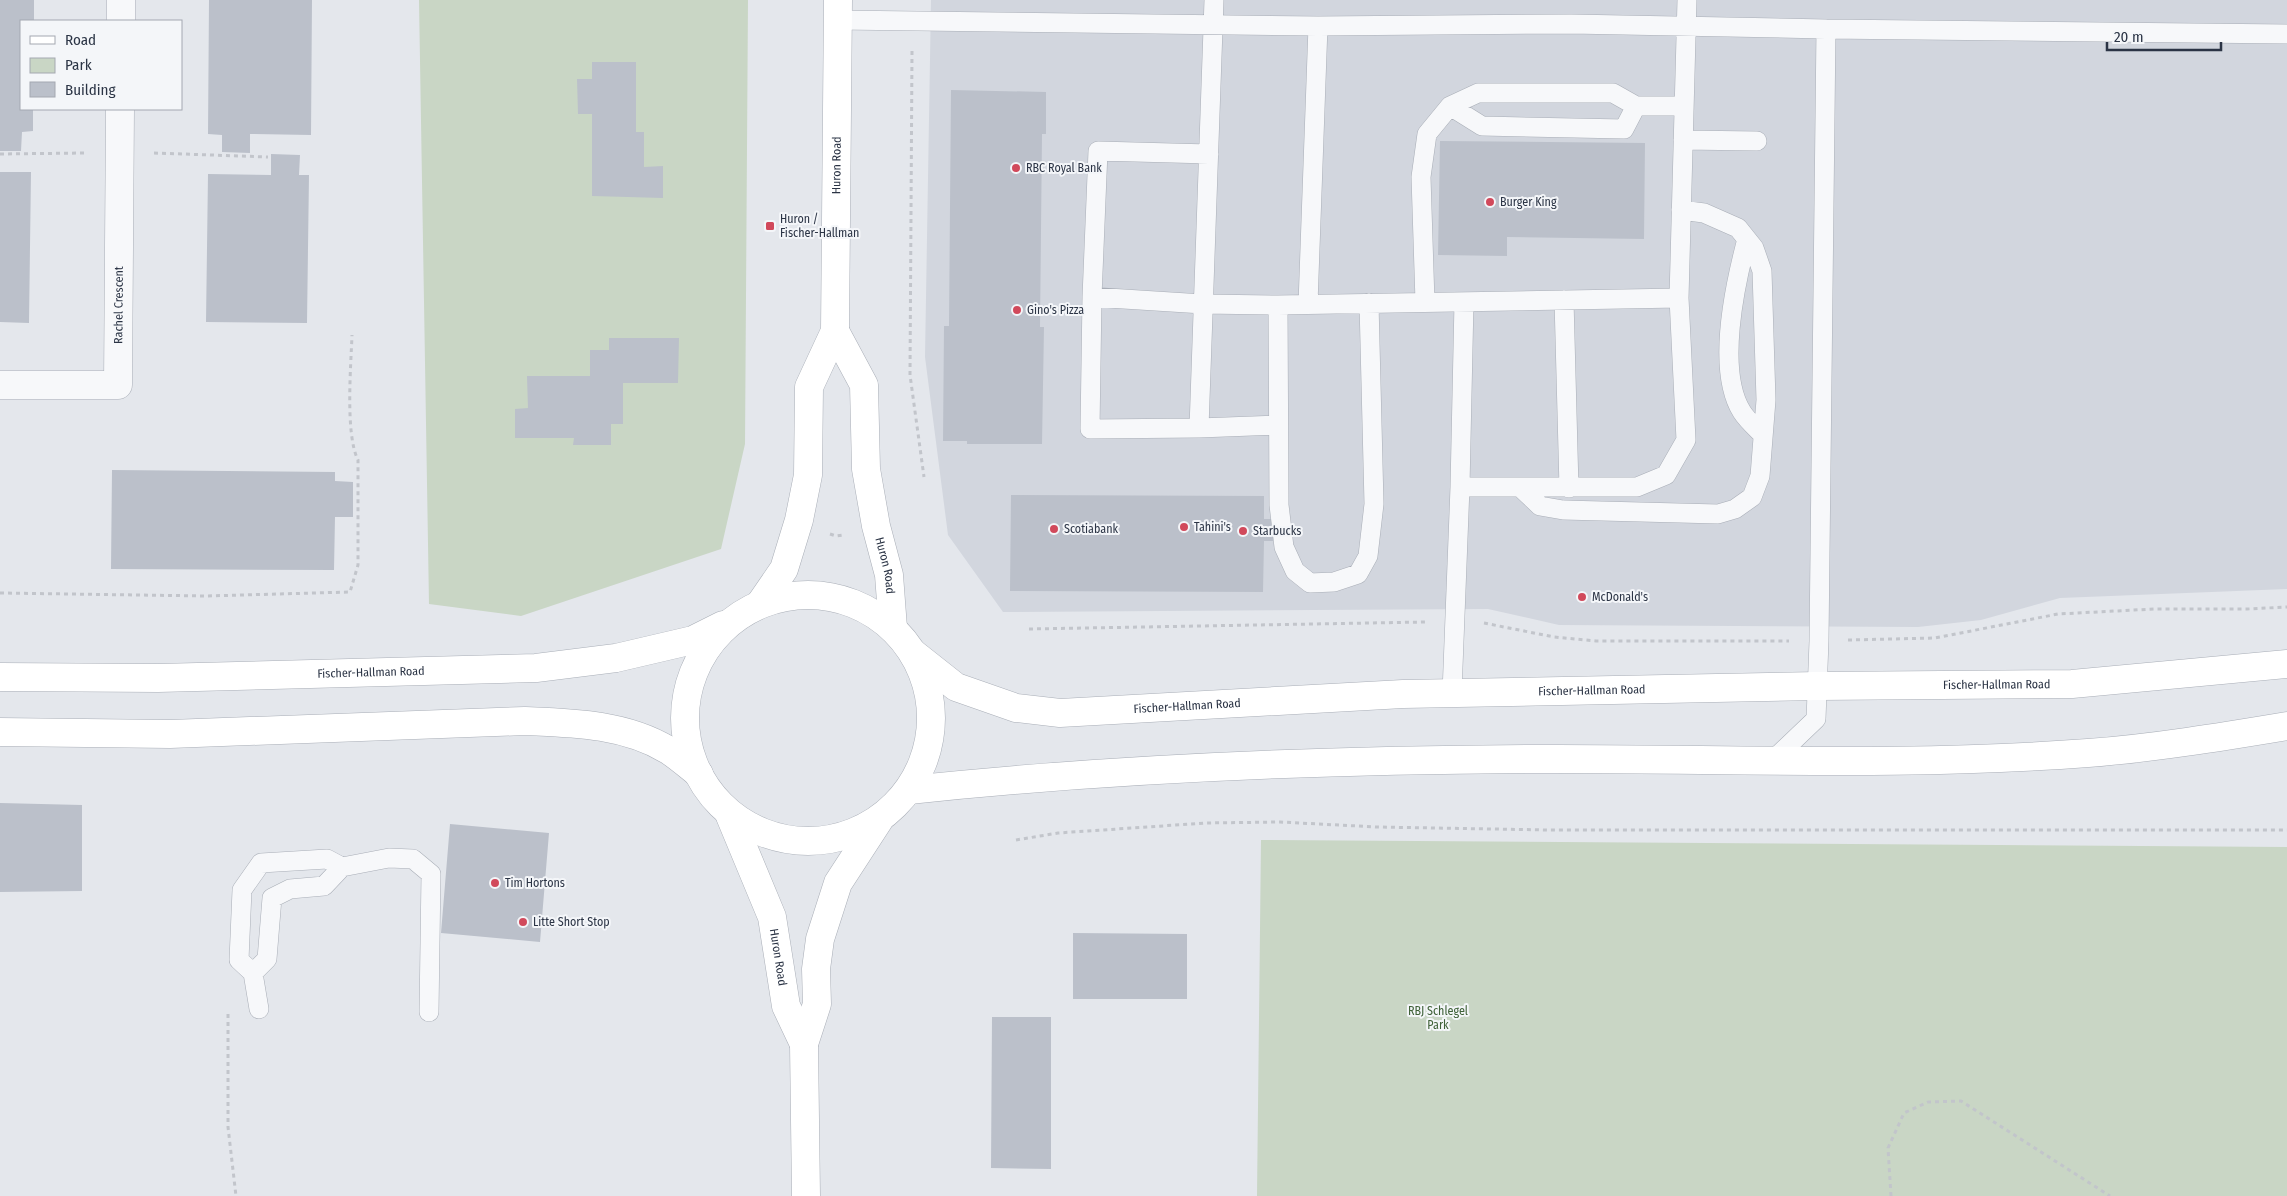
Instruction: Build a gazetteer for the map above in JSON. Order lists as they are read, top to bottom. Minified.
{"streets":{"main road":["Huron Road","Fischer-Hallman Road"],"street":["Rachel Crescent"]},"parks":["RBJ Schlegel Park"],"places":{"other":["RBC Royal Bank","Burger King","Gino's Pizza","Tahini's","Scotiabank","Starbucks","McDonald's","Tim Hortons","Litte Short Stop"],"transit":["Huron / Fischer-Hallman"]},"legend":["Road","Park","Building"],"scale_bar":"20 m"}
